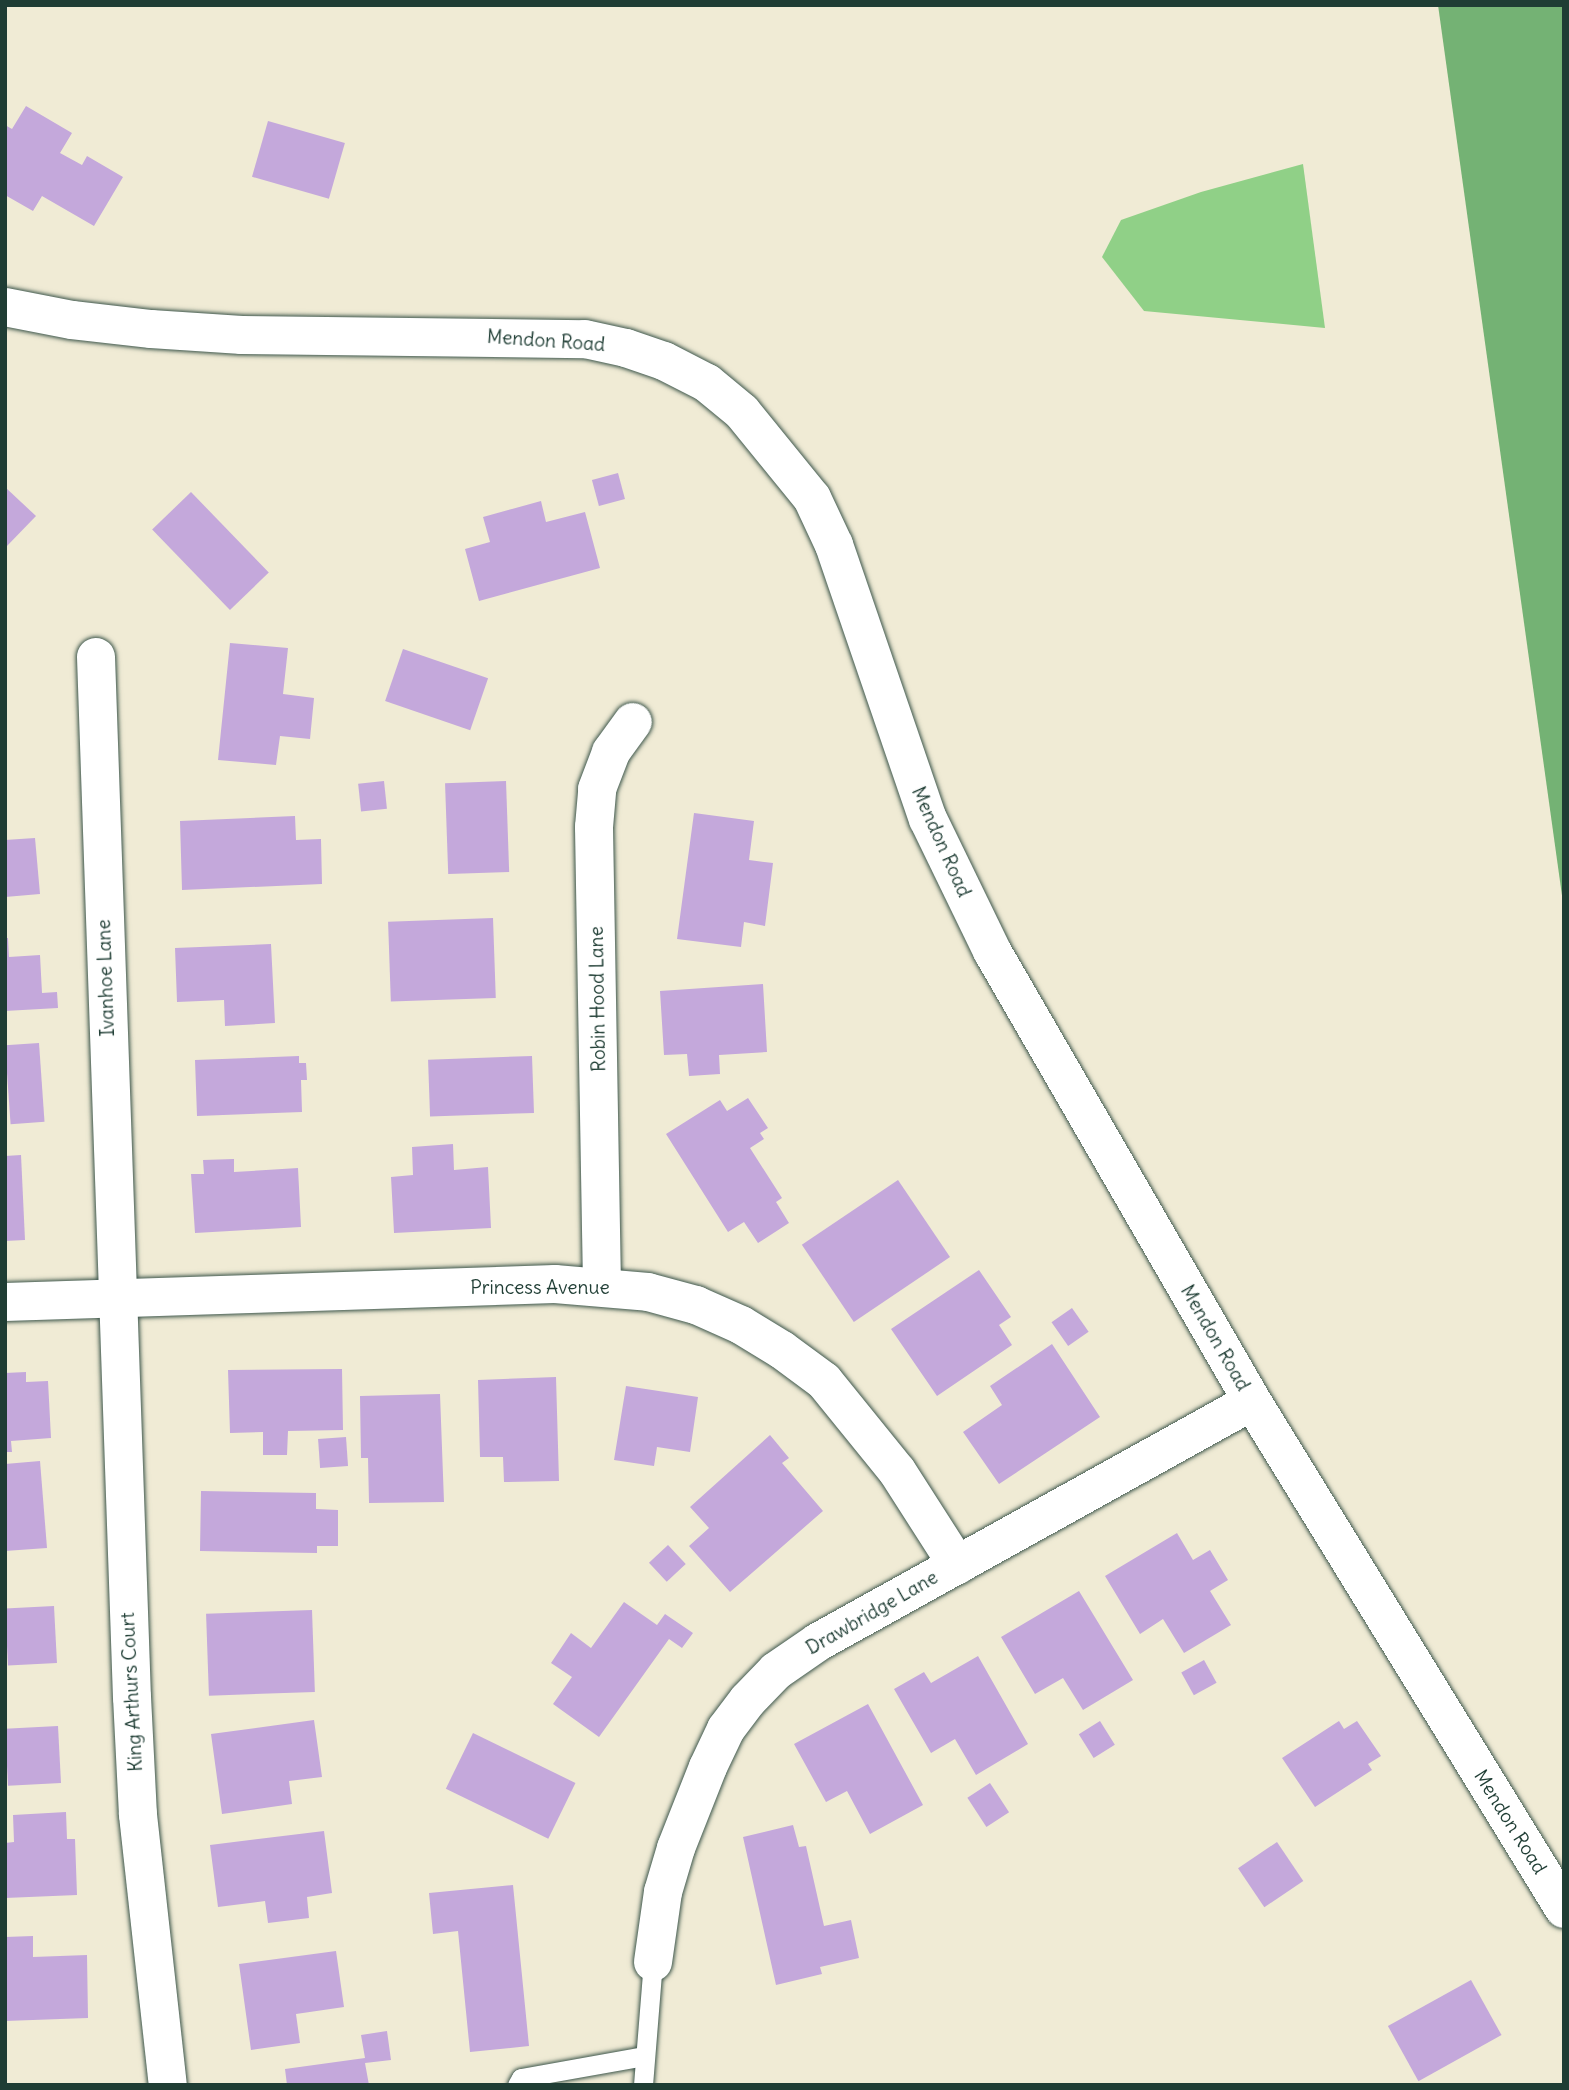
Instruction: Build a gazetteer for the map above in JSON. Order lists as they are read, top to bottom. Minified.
{"streets":{"street":["Mendon Road","Ivanhoe Lane","Robin Hood Lane","Princess Avenue","Drawbridge Lane","King Arthurs Court"]},"crossings":[["Mendon Road","Drawbridge Lane"],["Ivanhoe Lane","Princess Avenue"],["Ivanhoe Lane","King Arthurs Court"],["Robin Hood Lane","Princess Avenue"],["Princess Avenue","Drawbridge Lane"],["Princess Avenue","King Arthurs Court"]]}
